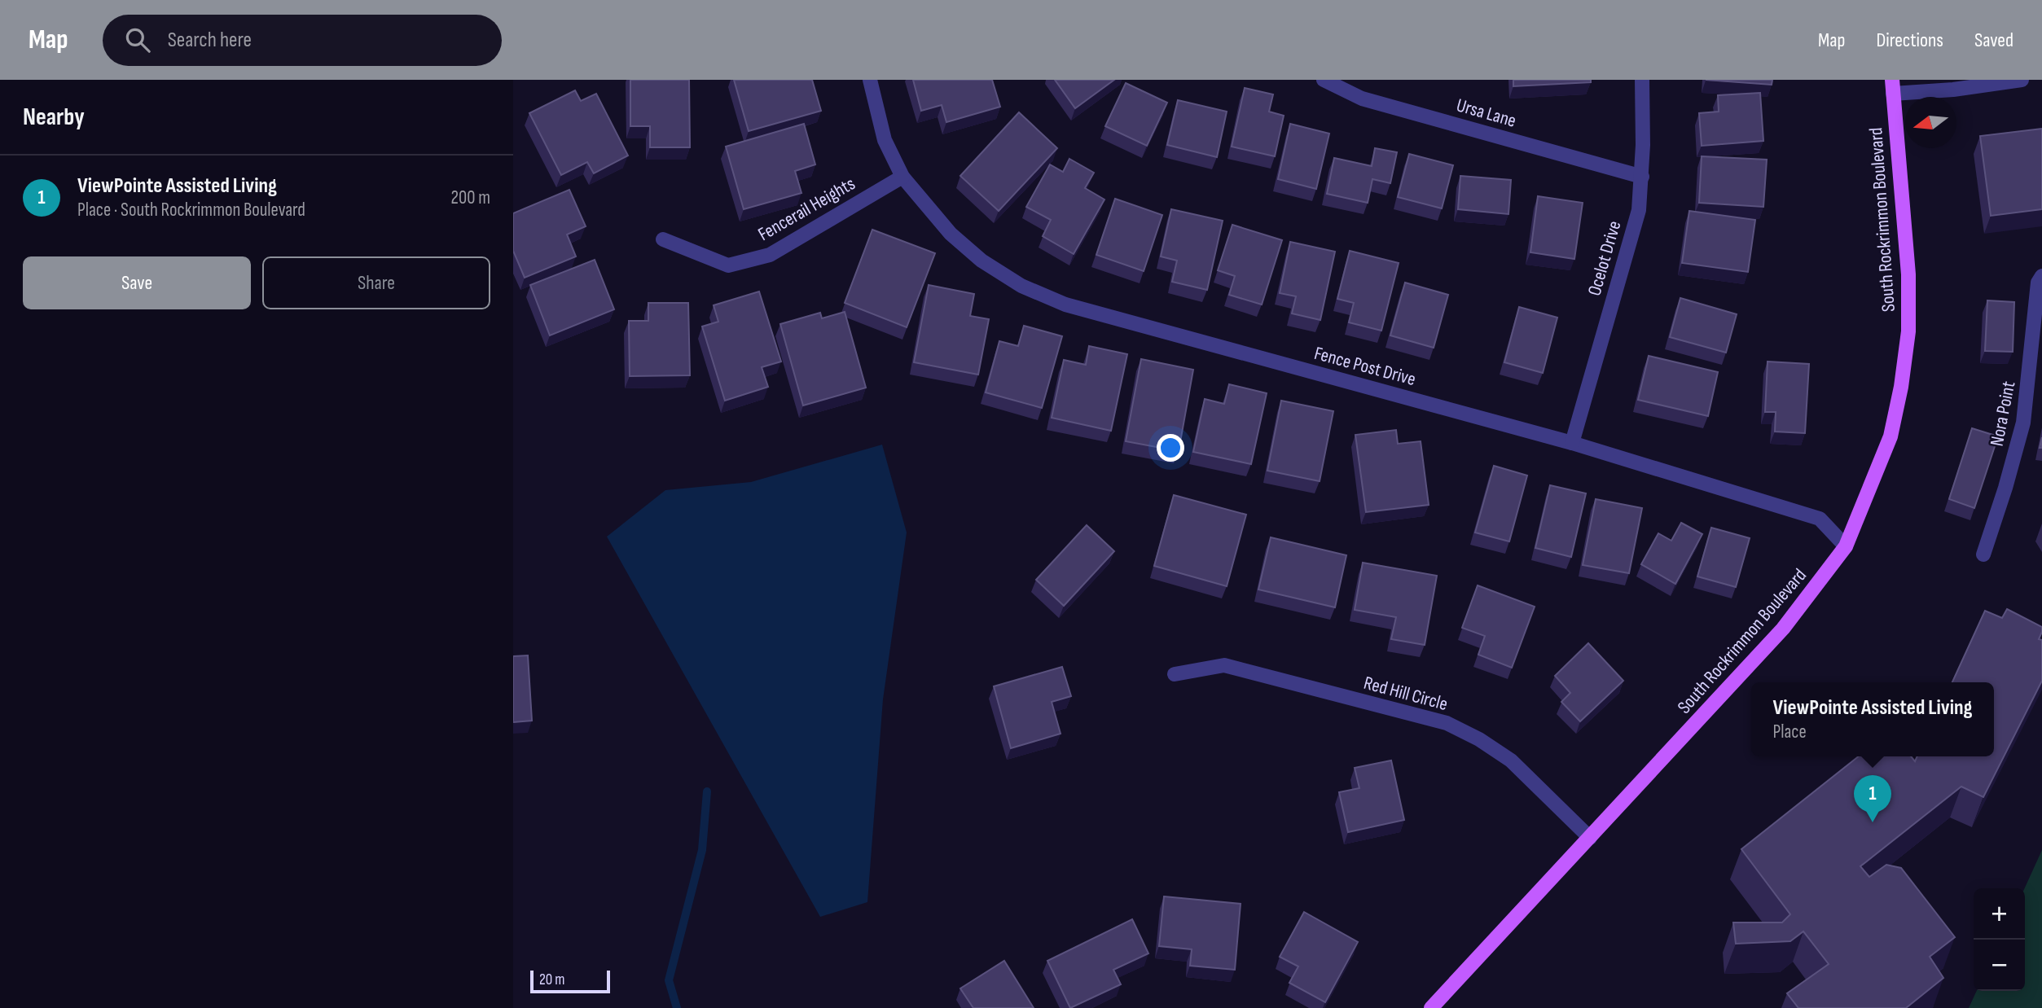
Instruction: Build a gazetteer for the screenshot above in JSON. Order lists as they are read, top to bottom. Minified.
{"streets":{"main road":["South Rockrimmon Boulevard"],"street":["Ursa Lane","Fencerail Heights","Ocelot Drive","Fence Post Drive","Nora Point","Red Hill Circle"]},"crossings":[["Ursa Lane","Ocelot Drive"],["Fencerail Heights","Fence Post Drive"],["South Rockrimmon Boulevard","Fence Post Drive"],["South Rockrimmon Boulevard","Red Hill Circle"],["Ocelot Drive","Fence Post Drive"]],"scale_bar":"20 m","north":"left","page":{"header":"Map","search":"Search here","nav":["Map","Directions","Saved"],"heading":"Nearby","list":[{"mark":"1","name":"ViewPointe Assisted Living","note":"Place · South Rockrimmon Boulevard","value":"200 m"}],"buttons":["Save","Share"],"popup":["ViewPointe Assisted Living","Place"],"pins":"1","map_buttons":["+","−"],"scale":"20 m"}}
